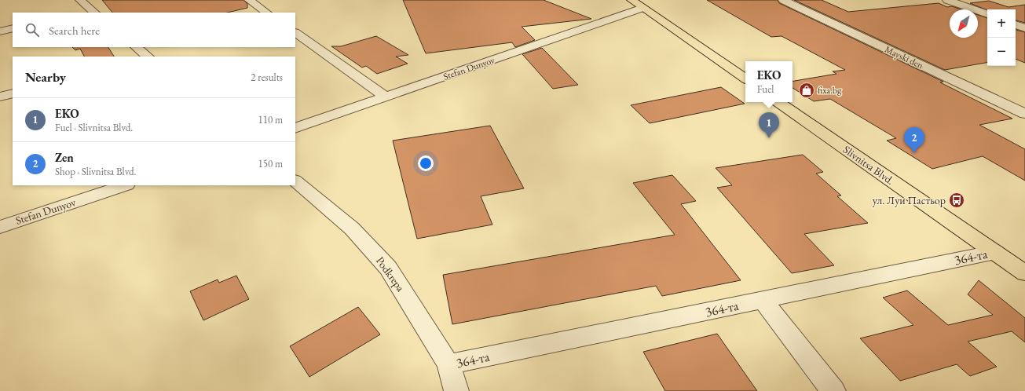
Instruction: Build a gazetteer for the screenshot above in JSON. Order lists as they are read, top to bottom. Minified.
{"streets":{"main road":["Slivnitsa Blvd."],"street":["Mayski den","Stefan Dunyov","364-та","Podkrepa"]},"crossings":[["Slivnitsa Blvd.","364-та"],["364-та","Podkrepa"]],"places":{"shop":["fixa.bg"],"bus stop":["ул. Луи Пастьор"]},"north":"bottom left","page":{"map_buttons":["+","−"],"search":"Search here","heading":["Nearby","2 results"],"popup":["EKO","Fuel"],"list":[{"mark":"1","name":"EKO","note":"Fuel · Slivnitsa Blvd.","value":"110 m"},{"mark":"2","name":"Zen","note":"Shop · Slivnitsa Blvd.","value":"150 m"}],"pins":["1","2"]}}
